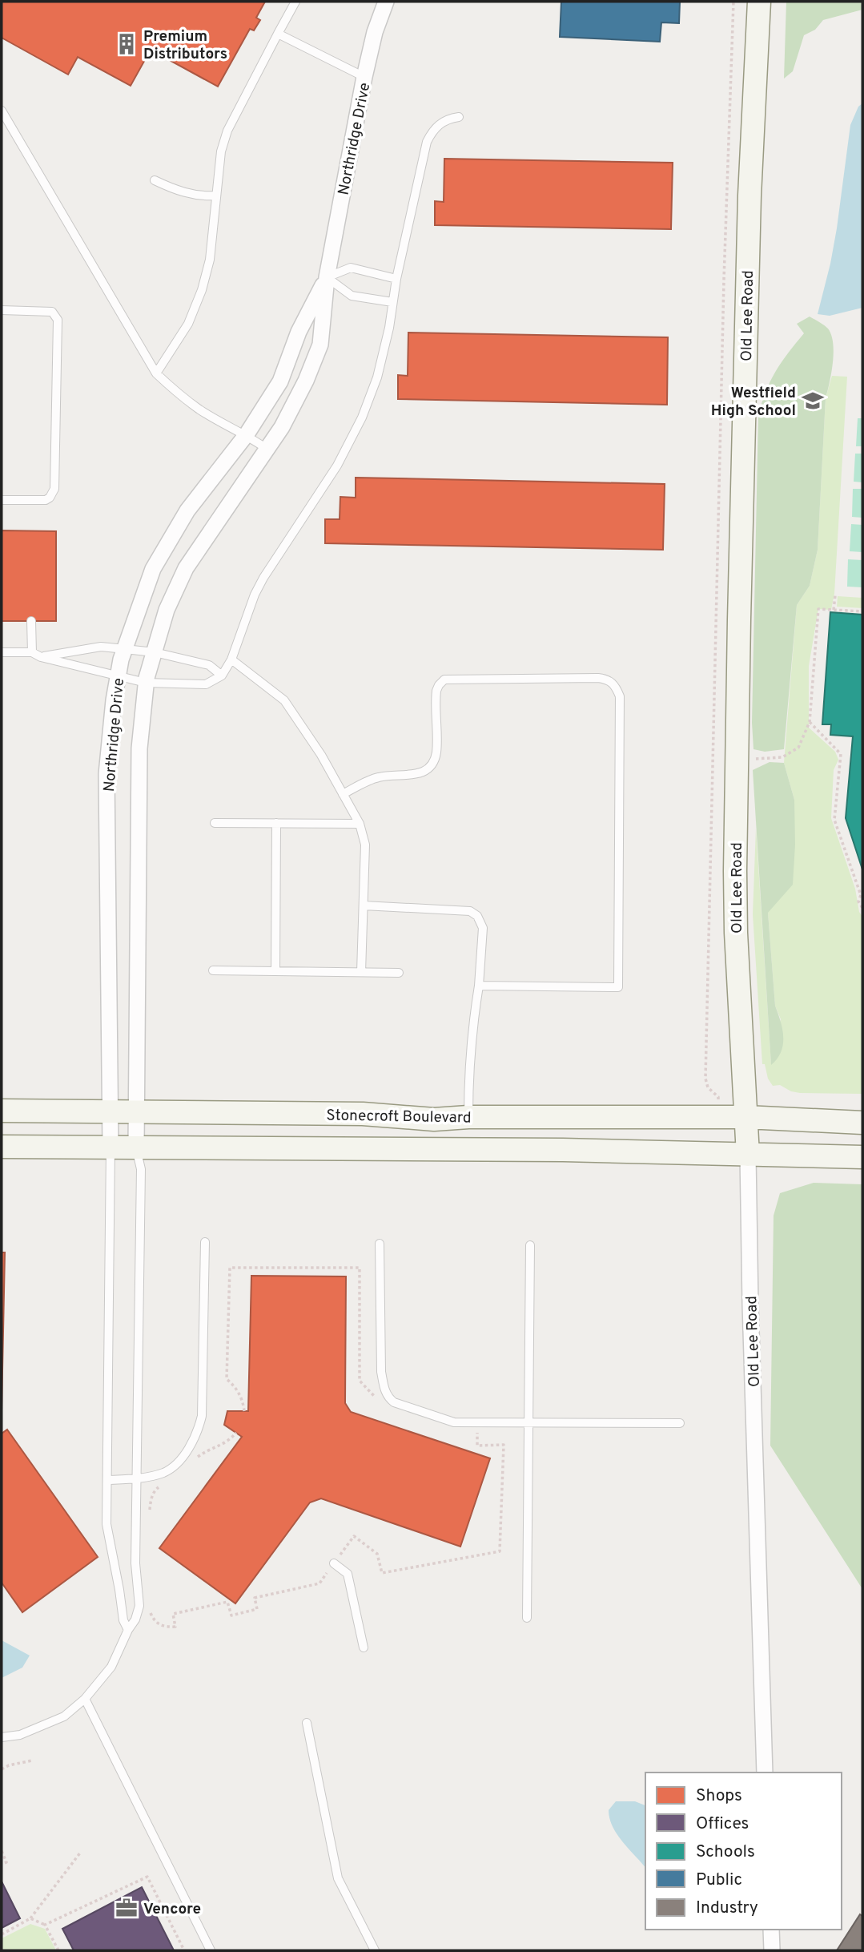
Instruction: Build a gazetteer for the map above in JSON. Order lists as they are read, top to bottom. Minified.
{"streets":{"main road":["Old Lee Road","Stonecroft Boulevard"],"street":["Northridge Drive"]},"crossings":[["Northridge Drive","Stonecroft Boulevard"],["Old Lee Road","Stonecroft Boulevard"]],"places":{"building":["Premium Distributors"],"school or university":["Westfield High School"],"office":["Vencore"]},"legend":["Shops","Offices","Schools","Public","Industry"]}
